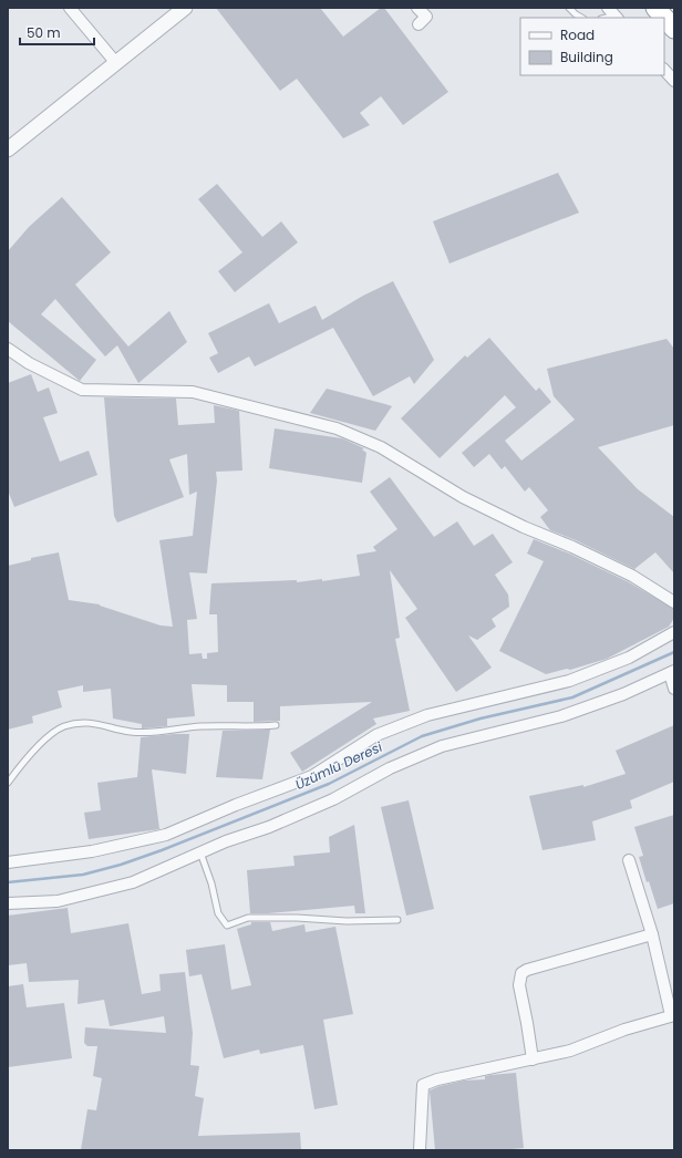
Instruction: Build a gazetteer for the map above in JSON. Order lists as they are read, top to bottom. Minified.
{"water":["Üzümlü Deresi"],"legend":["Road","Building"],"scale_bar":"50 m"}
